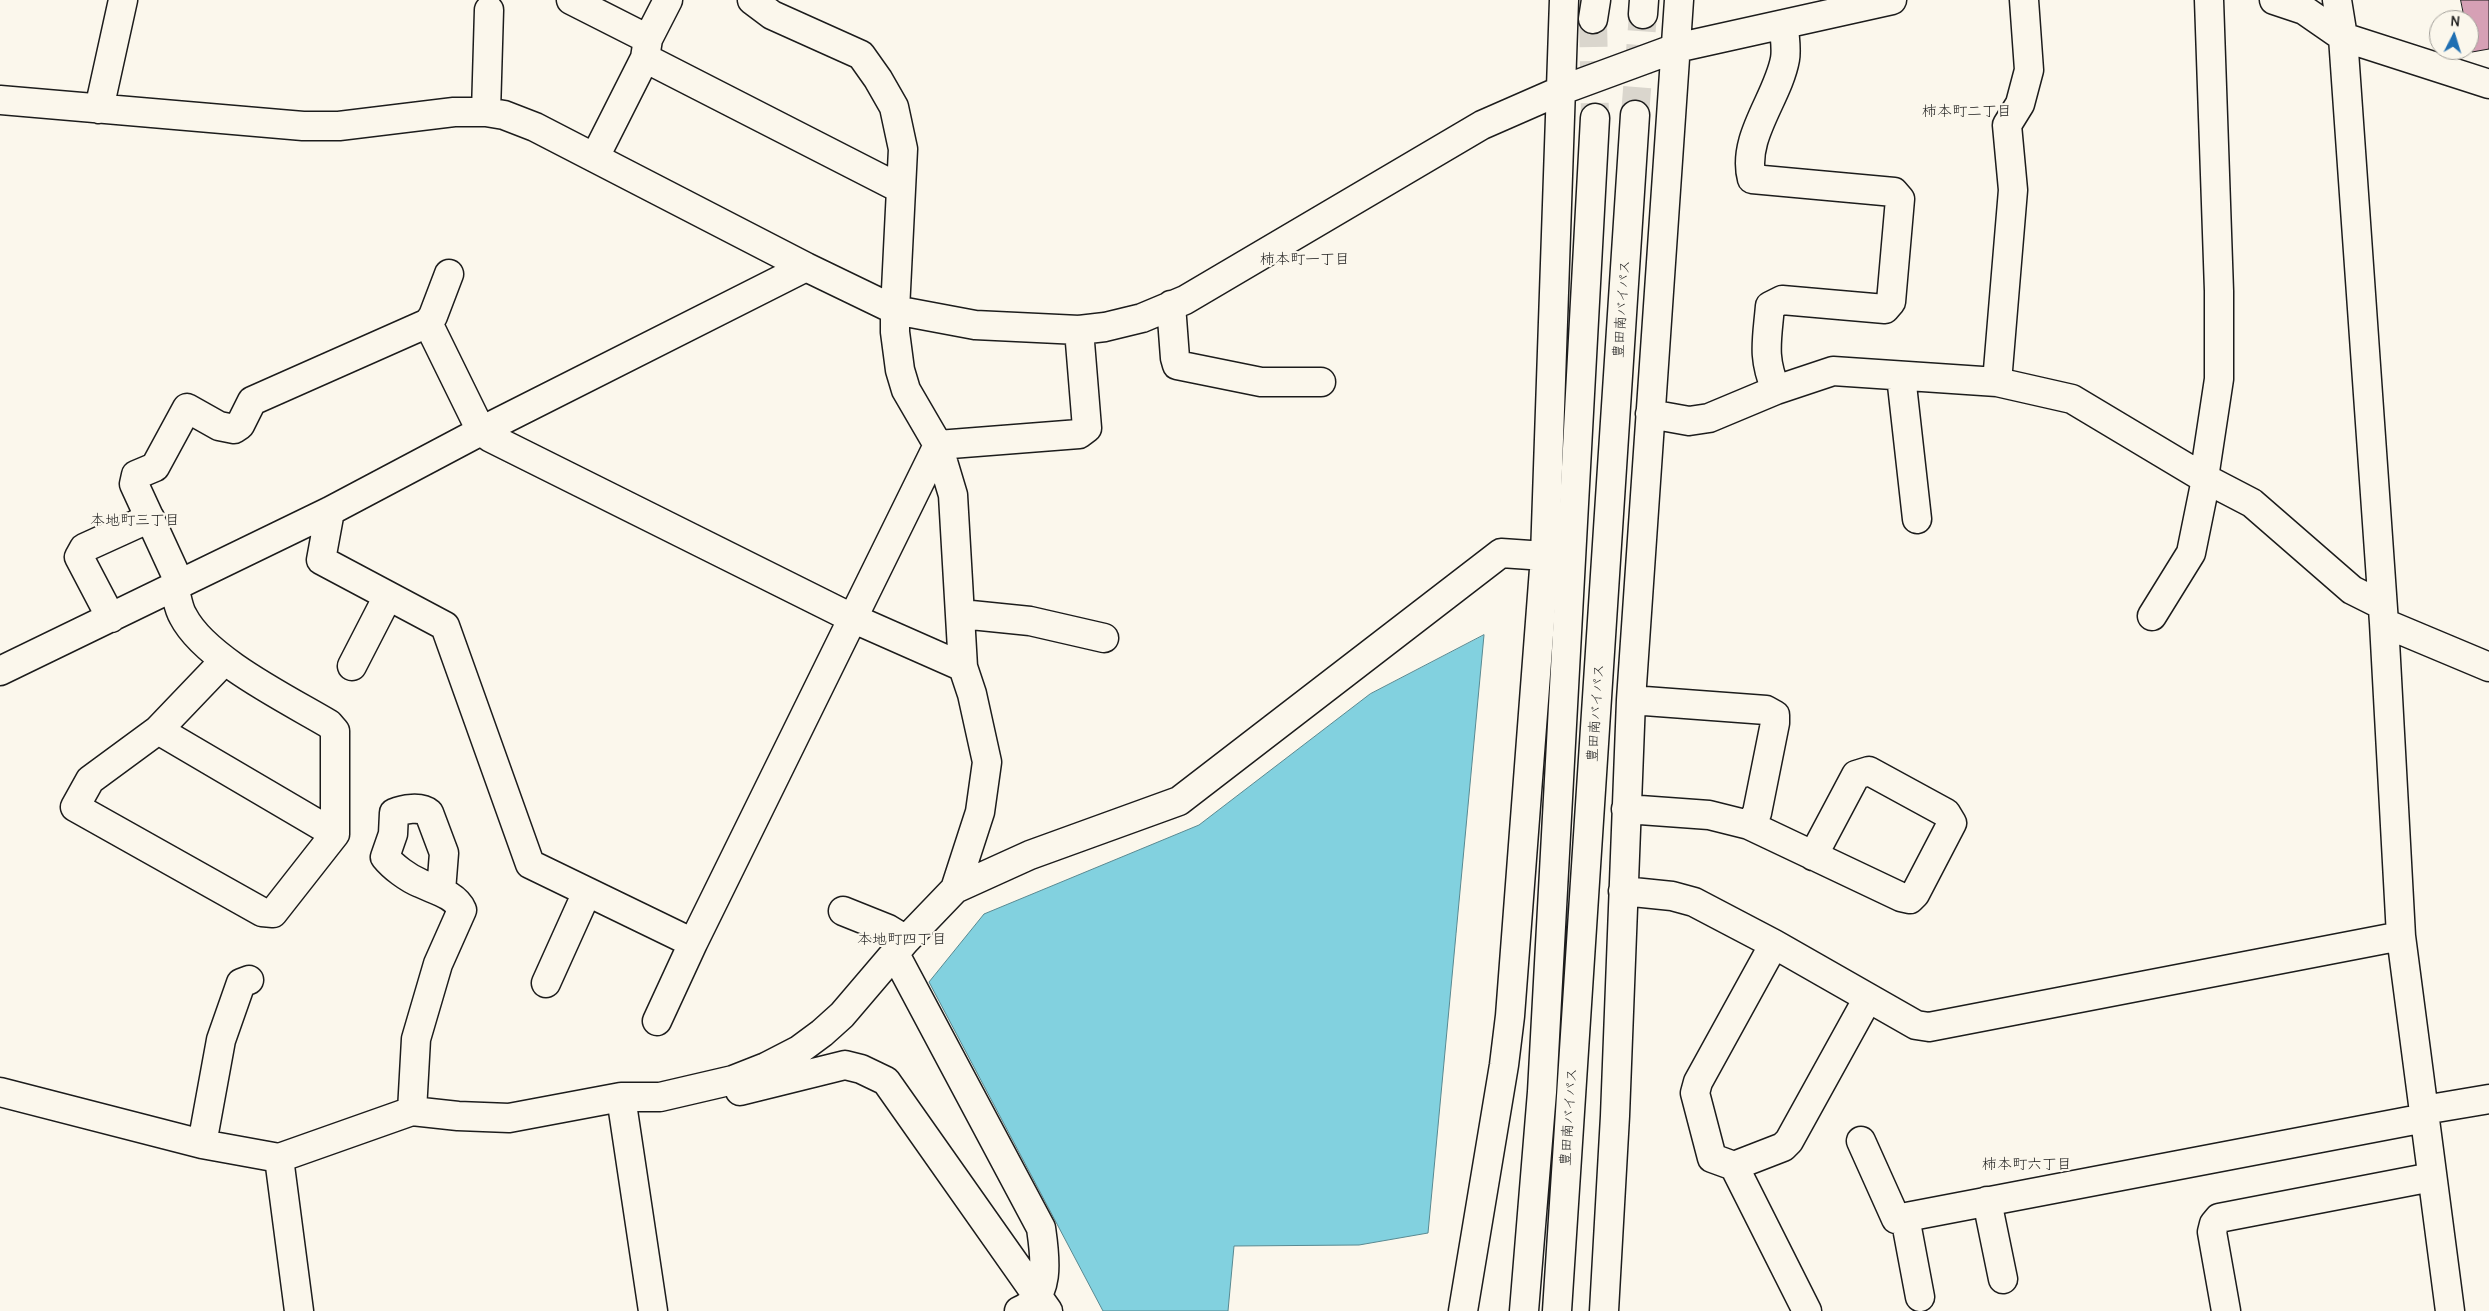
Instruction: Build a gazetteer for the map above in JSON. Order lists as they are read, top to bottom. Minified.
{"streets":{"main road":["豊田南バイパス"]},"districts":["柿本町二丁目","柿本町一丁目","本地町三丁目","本地町四丁目","柿本町六丁目"],"north":"top"}
